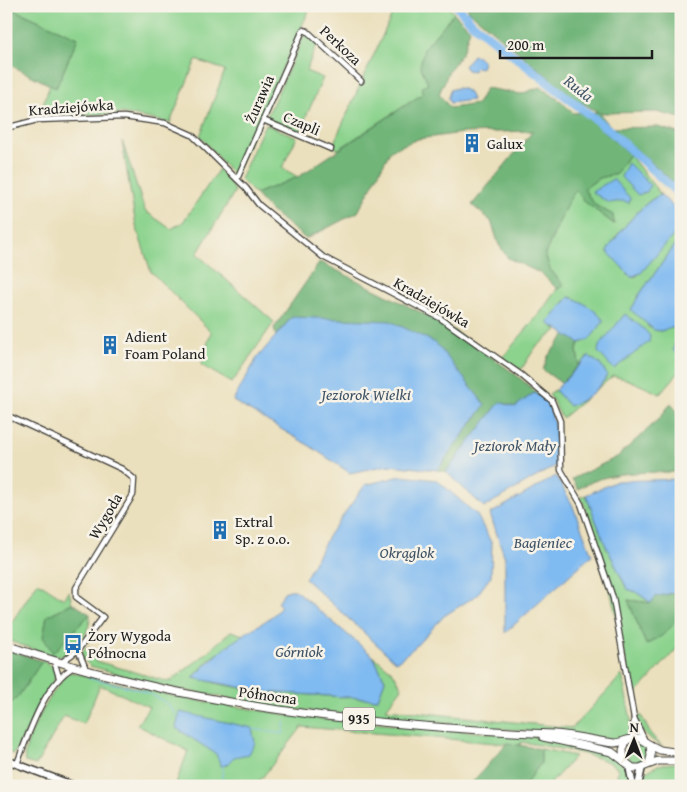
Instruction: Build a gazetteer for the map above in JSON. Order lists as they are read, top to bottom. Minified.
{"streets":{"main road":["Północna","935"],"street":["Perkoza","Żurawia","Kradziejówka","Czapli","Wygoda"]},"crossings":[["Perkoza","Żurawia"],["Żurawia","Kradziejówka"],["Żurawia","Czapli"],["Kradziejówka","Północna"],["Wygoda","Północna"]],"water":["Ruda","Jeziorok Wielki","Jeziorok Mały","Bagieniec","Okrąglok","Górniok"],"places":{"building":["Galux","Adient Foam Poland","Extral Sp. z o.o."],"bus stop":["Żory Wygoda Północna"]},"scale_bar":"200 m","north":"top"}
